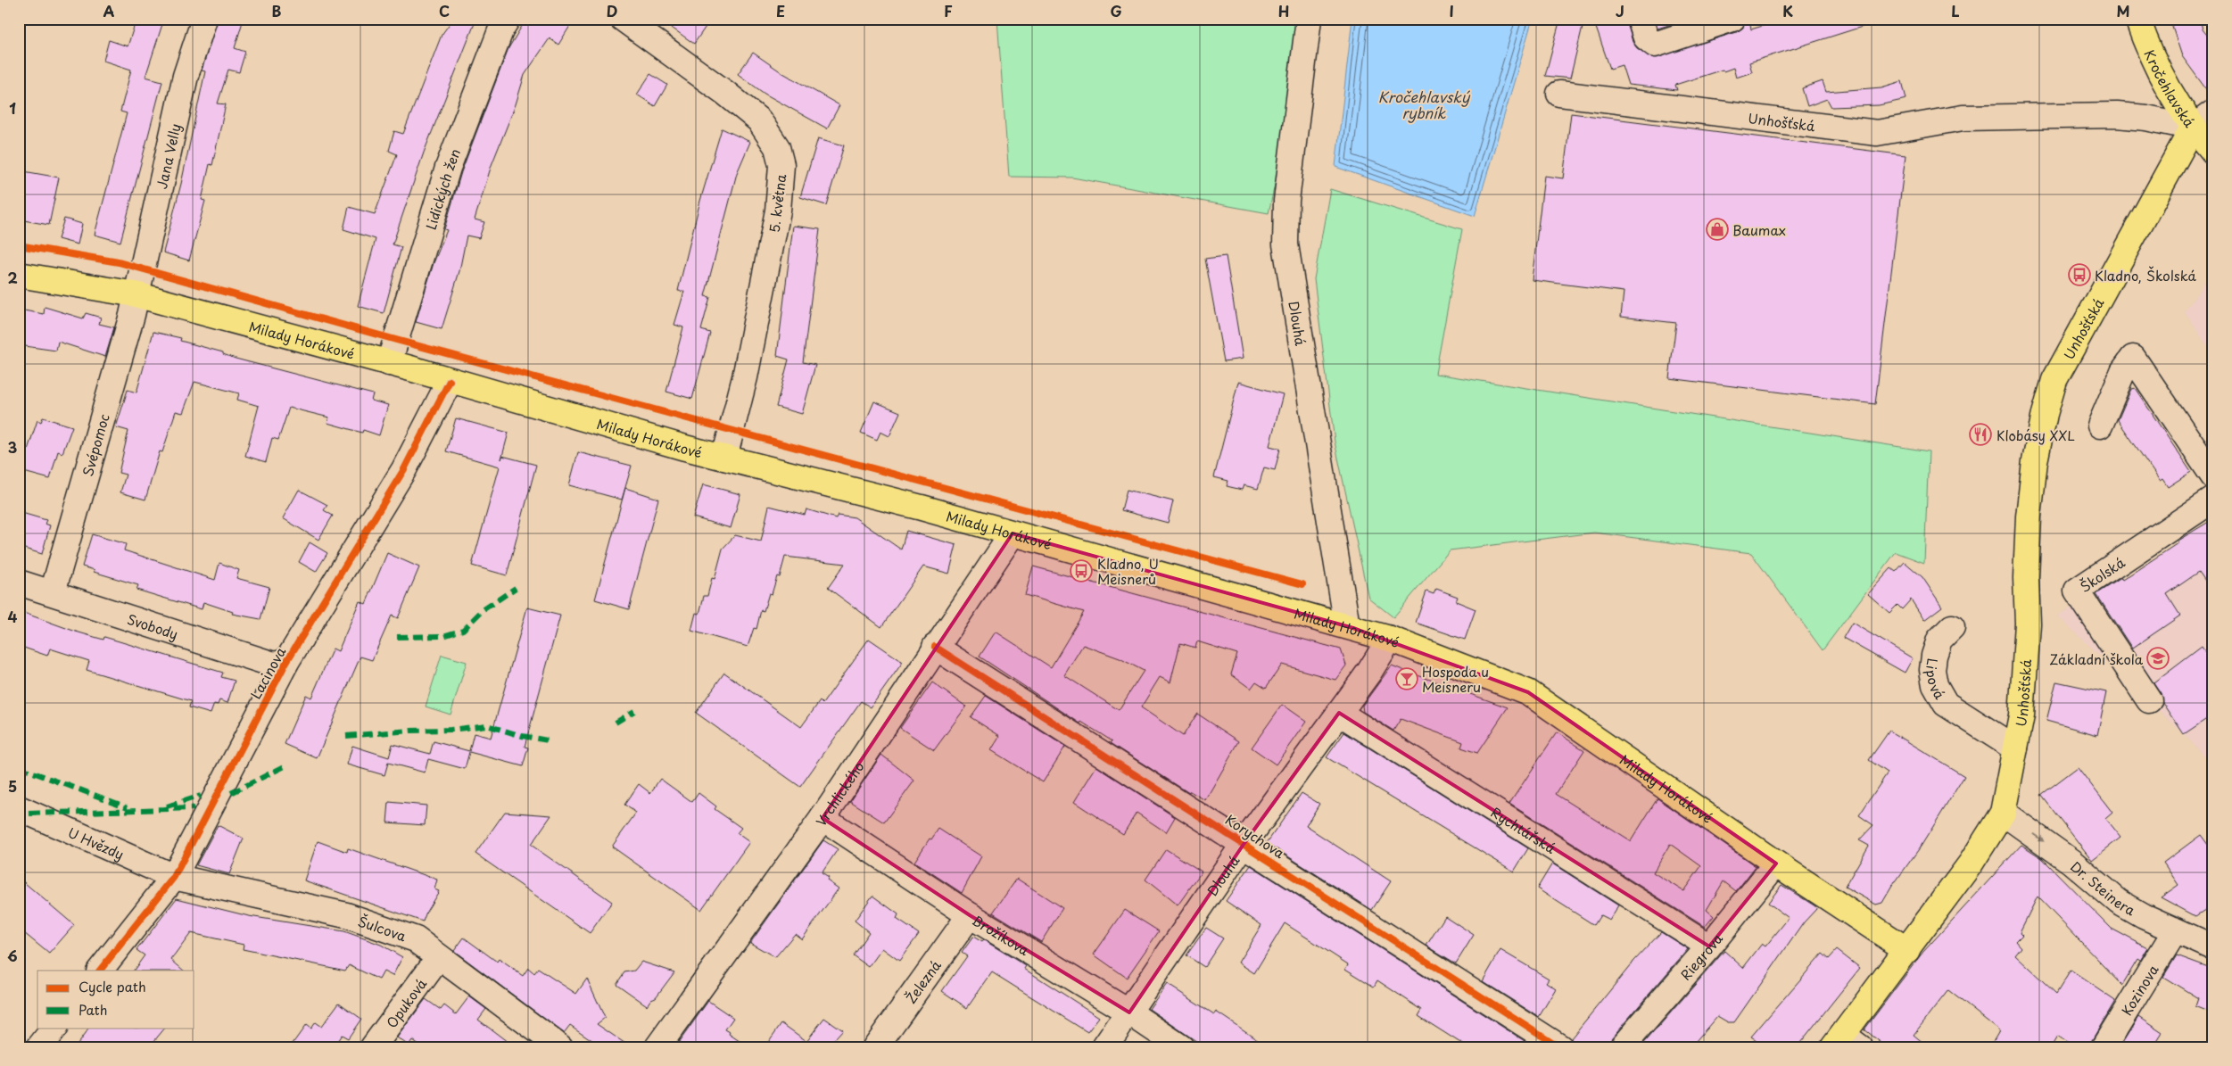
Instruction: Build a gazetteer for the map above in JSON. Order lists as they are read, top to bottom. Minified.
{"streets":{"main road":["Kročehlavská","Unhošťská","Milady Horákové"],"street":["Jana Velly","Lidických žen","5. května","Dlouhá","Svépomoc","Školská","Svobody","Lacinova","Lipová","Vrchlického","Rychtářská","Korychova","U Hvězdy","Dr. Steinera","Šulcova","Brožíkova","Riegrova","Železná","Kozinova","Opuková"]},"crossings":[["Kročehlavská","Unhošťská"],["Unhošťská","Milady Horákové"],["Unhošťská","Lipová"],["Unhošťská","Dr. Steinera"],["Jana Velly","Milady Horákové"],["Jana Velly","Svépomoc"],["Lidických žen","Milady Horákové"],["5. května","Milady Horákové"],["Dlouhá","Milady Horákové"],["Dlouhá","Rychtářská"],["Dlouhá","Korychova"],["Dlouhá","Brožíkova"],["Milady Horákové","Svépomoc"],["Milady Horákové","Lacinova"],["Milady Horákové","Vrchlického"],["Milady Horákové","Riegrova"],["Svépomoc","Svobody"],["Svobody","Lacinova"],["Lacinova","U Hvězdy"],["Lacinova","Šulcova"],["Vrchlického","Korychova"],["Vrchlického","Brožíkova"],["Rychtářská","Riegrova"],["U Hvězdy","Šulcova"],["Dr. Steinera","Kozinova"],["Šulcova","Opuková"],["Brožíkova","Železná"]],"one_way":["Dr. Steinera"],"water":["Kročehlavský rybník"],"places":{"shop":["Baumax"],"bus stop":["Kladno, Školská","Kladno, U Meisnerů"],"restaurant":["Klobásy XXL"],"school or university":["Základní škola"],"bar":["Hospoda u Meisneru"]},"legend":["Cycle path","Path"],"grid":{"columns":["A","B","C","D","E","F","G","H","I","J","K","L","M"],"rows":["1","2","3","4","5","6"]}}
